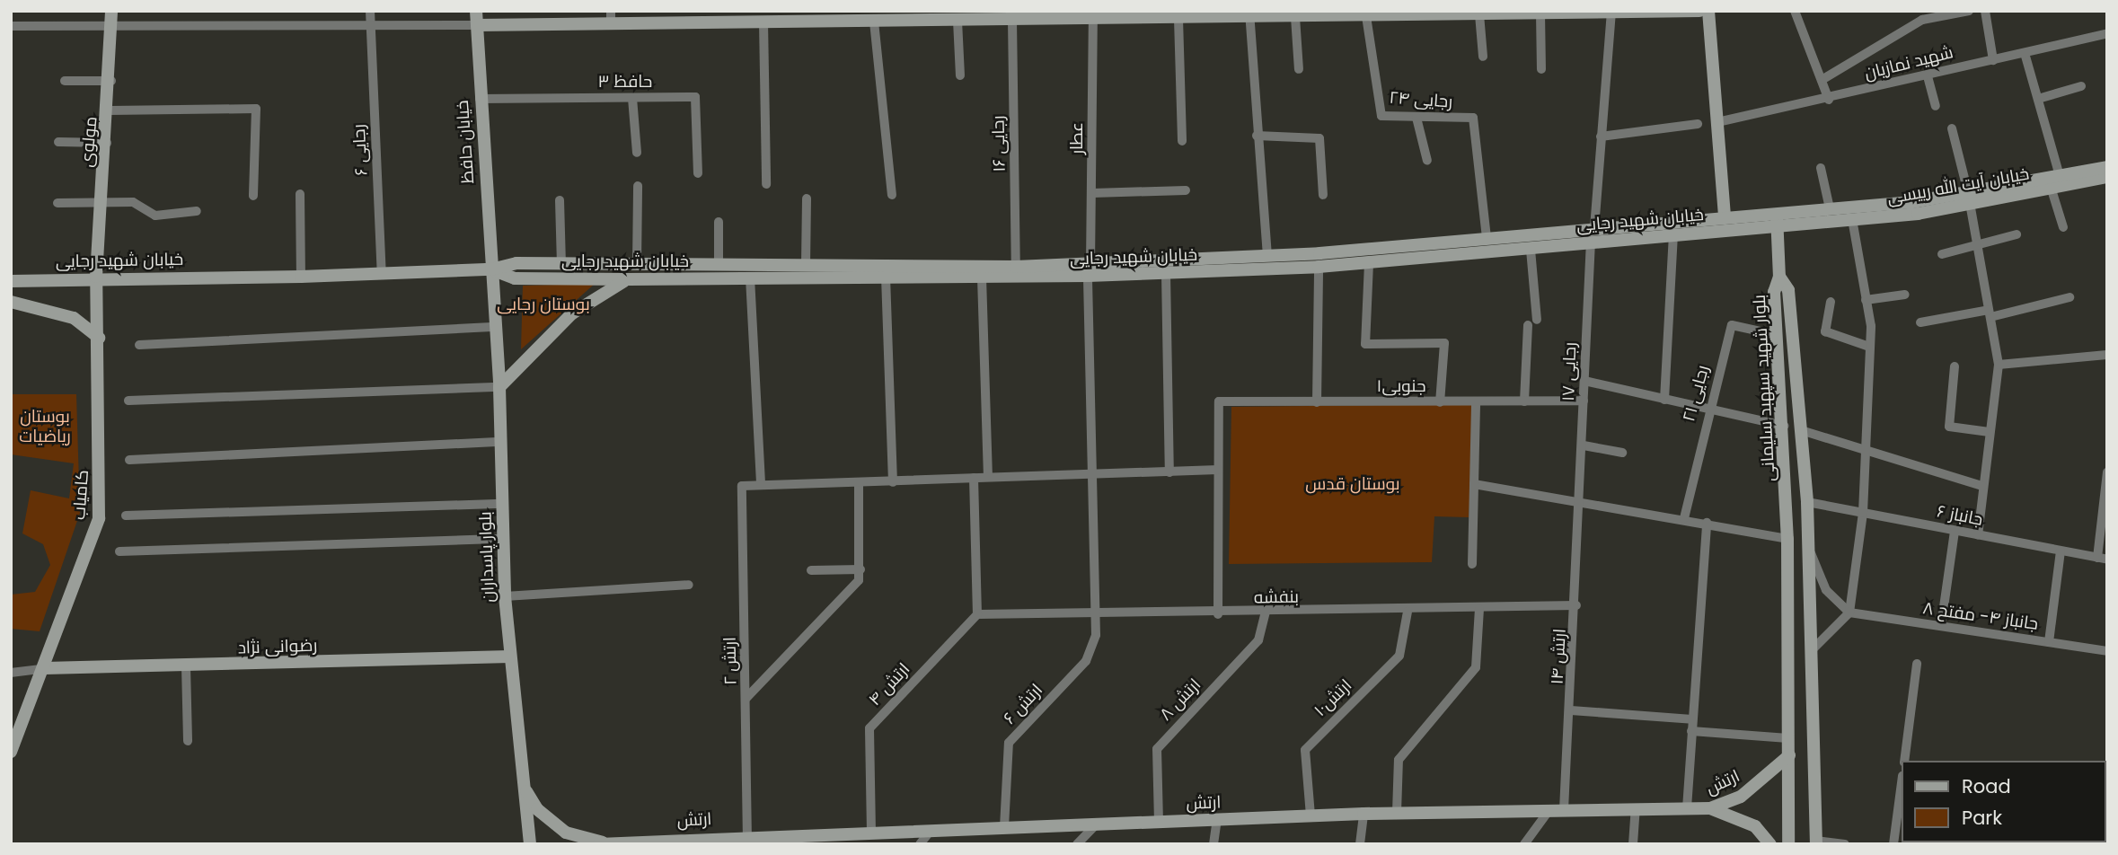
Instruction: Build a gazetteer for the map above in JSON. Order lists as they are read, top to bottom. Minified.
{"streets":{"main road":["مولوی","خیابان حافظ","خیابان آیت الله رییسی","خیابان شهید رجایی","بلوار شهید سپهبد سلیمانی","کامیاب","بلوار پاسداران","رضوانی نژاد","ارتش"],"street":["شهید نمازیان","حافظ ۳","رجایی ۲۴","عطار","رجایی ۱۶","رجایی ۶","رجایی ۱۷","جنوبی۱","رجایی ۲۱","جانباز ۶","بنفشه","جانباز ۴- مفتح ۸","ارتش ۱۴","ارتش ۲","ارتش ۴","ارتش۱۰","ارتش ۸","ارتش ۶"]},"crossings":[["حافظ ۳","خیابان حافظ"],["رجایی ۲۴","خیابان شهید رجایی"],["عطار","خیابان شهید رجایی"],["عطار","ارتش ۶"],["مولوی","خیابان شهید رجایی"],["مولوی","کامیاب"],["خیابان حافظ","خیابان شهید رجایی"],["خیابان حافظ","بلوار پاسداران"],["رجایی ۱۶","خیابان شهید رجایی"],["رجایی ۶","خیابان شهید رجایی"],["خیابان آیت الله رییسی","خیابان شهید رجایی"],["خیابان شهید رجایی","رجایی ۱۷"],["خیابان شهید رجایی","کامیاب"],["خیابان شهید رجایی","بلوار پاسداران"],["رجایی ۱۷","جنوبی۱"],["رجایی ۱۷","ارتش ۱۴"],["بلوار شهید سپهبد سلیمانی","رجایی ۲۱"],["بلوار شهید سپهبد سلیمانی","جانباز ۶"],["بلوار شهید سپهبد سلیمانی","ارتش"],["کامیاب","رضوانی نژاد"],["بلوار پاسداران","رضوانی نژاد"],["بلوار پاسداران","ارتش"],["بنفشه","ارتش ۱۴"],["بنفشه","ارتش ۴"],["بنفشه","ارتش۱۰"],["بنفشه","ارتش ۸"],["بنفشه","ارتش ۶"],["ارتش ۱۴","ارتش"],["ارتش ۲","ارتش"],["ارتش ۴","ارتش"],["ارتش۱۰","ارتش"],["ارتش ۸","ارتش"],["ارتش ۶","ارتش"]],"parks":["بوستان رجایی","بوستان ریاضیات","بوستان قدس"],"legend":["Road","Park"]}
